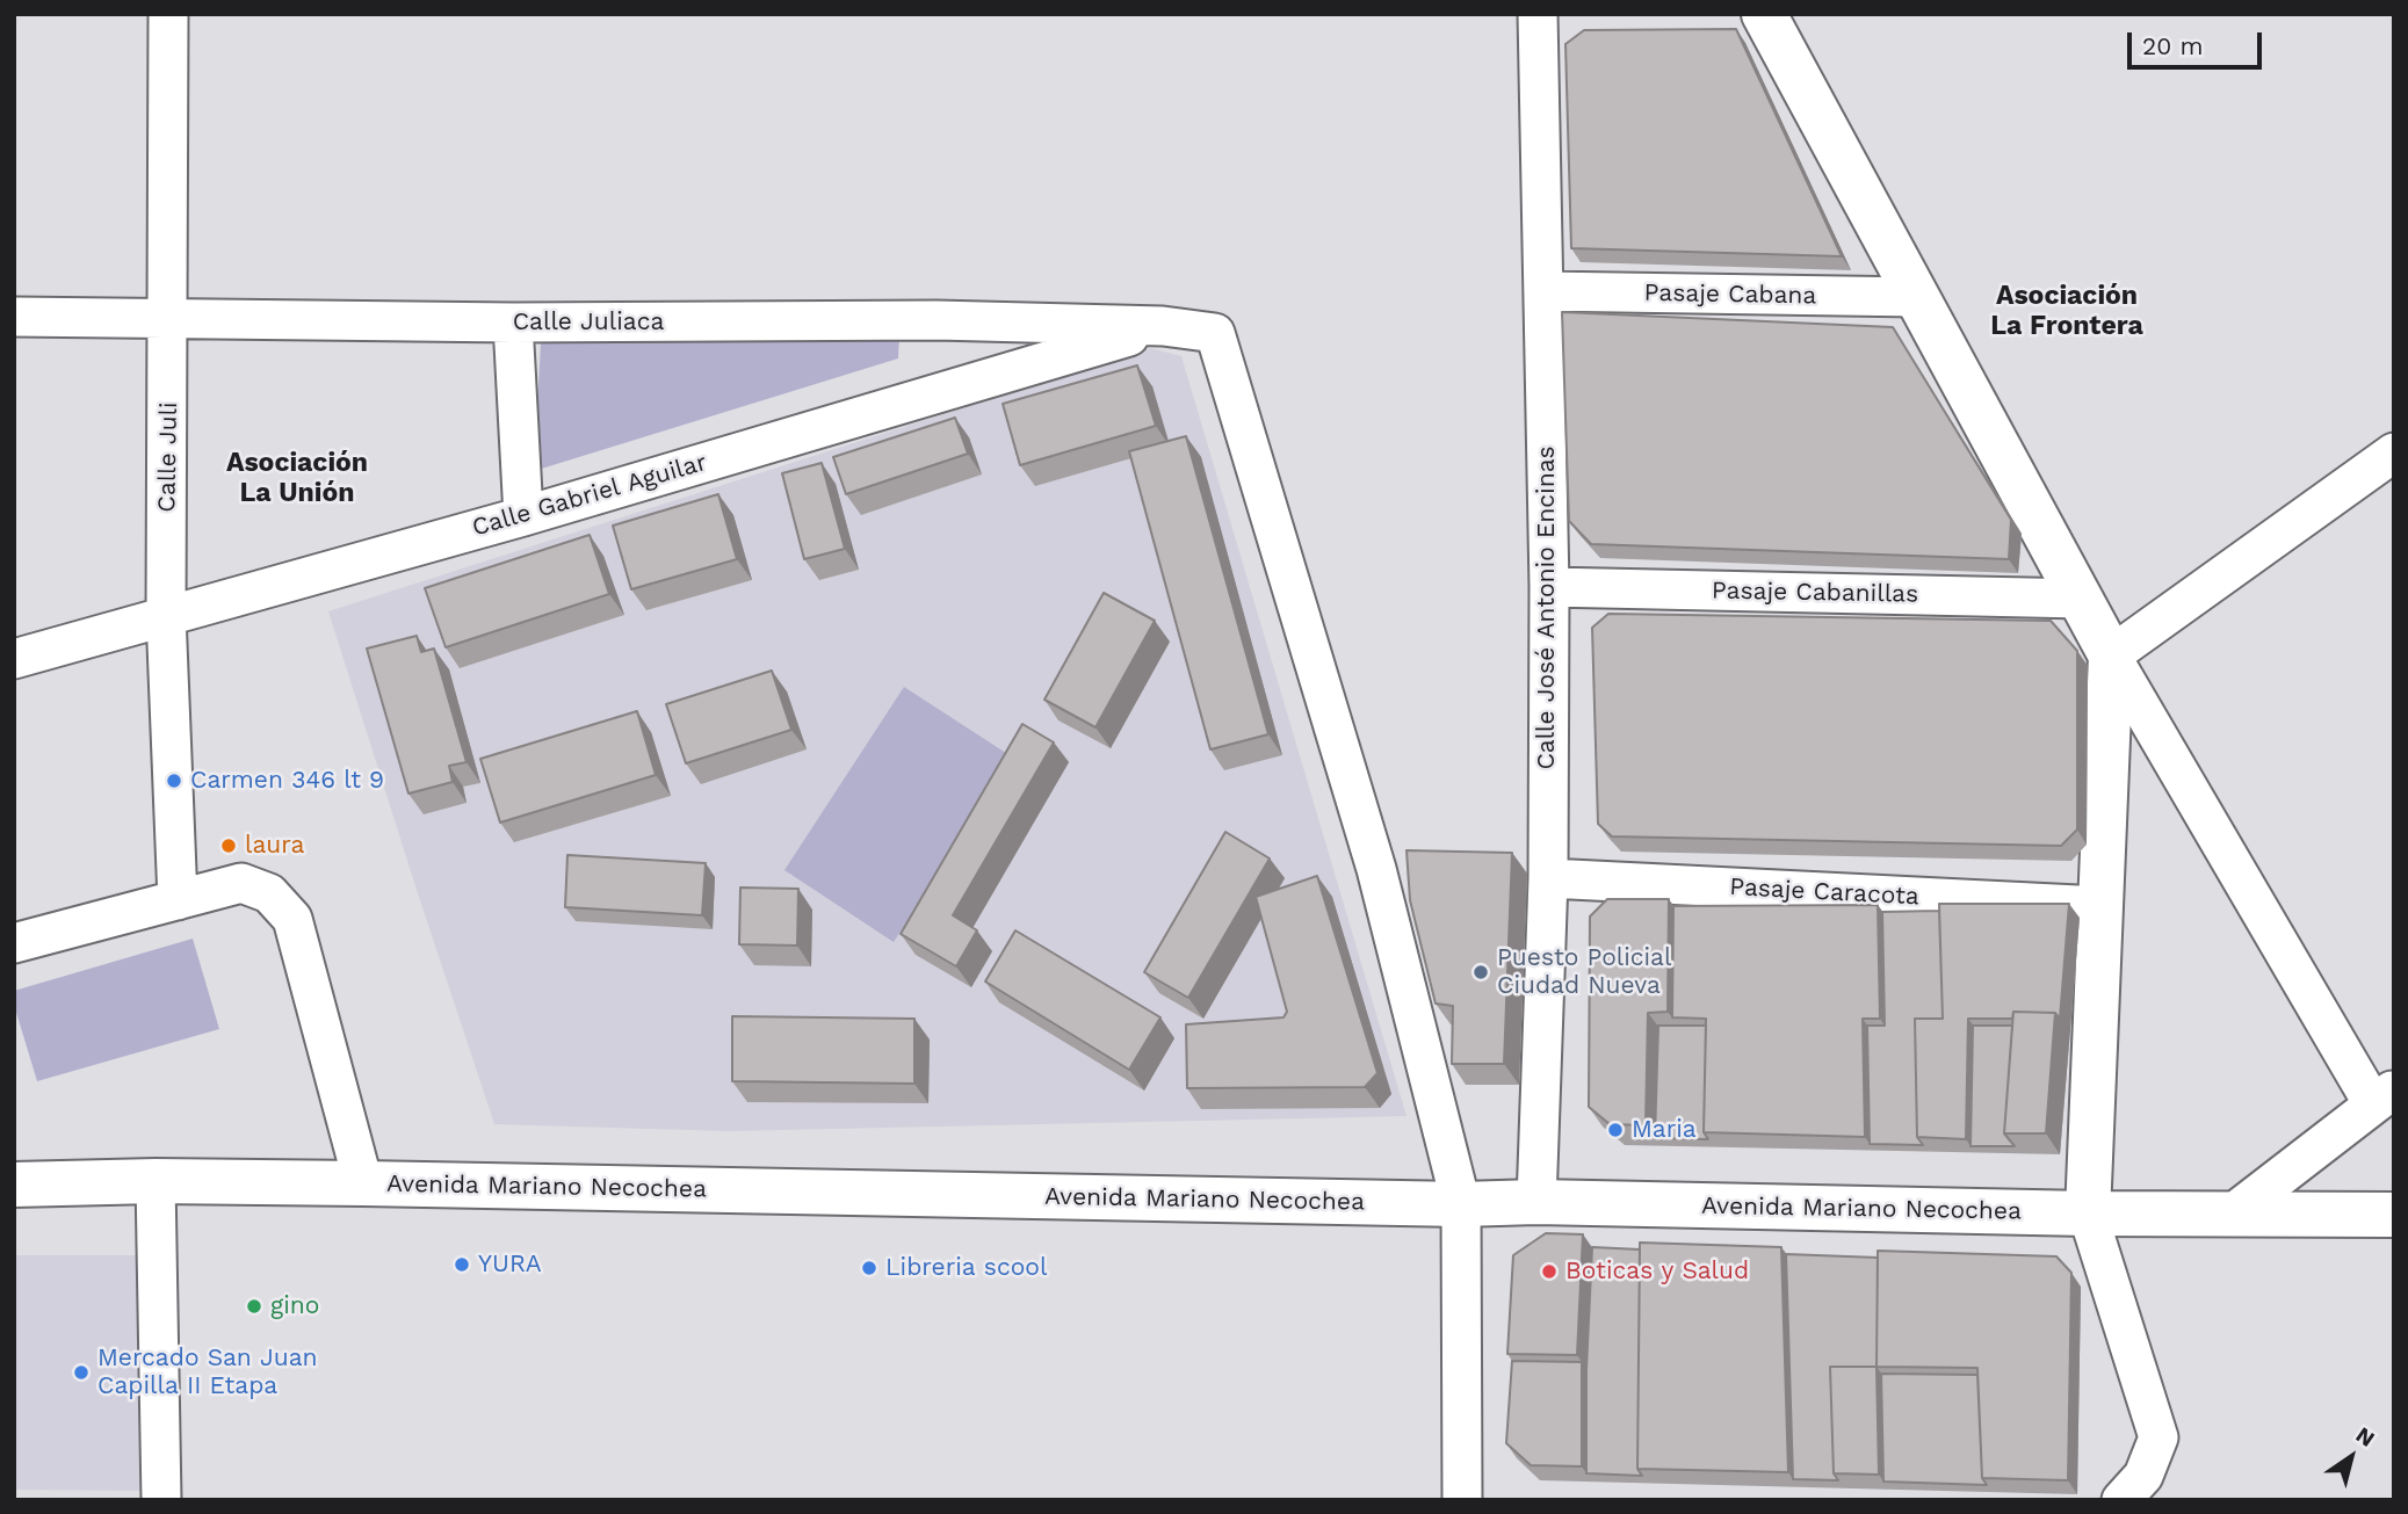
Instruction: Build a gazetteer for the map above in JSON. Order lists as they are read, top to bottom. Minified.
{"streets":{"main road":["Avenida Mariano Necochea"],"street":["Pasaje Cabana","Calle Juliaca","Calle Juli","Calle Gabriel Aguilar","Pasaje Cabanillas","Calle José Antonio Encinas","Pasaje Caracota"]},"crossings":[["Pasaje Cabana","Calle José Antonio Encinas"],["Calle Juliaca","Calle Juli"],["Calle Juliaca","Calle Gabriel Aguilar"],["Calle Juliaca","Avenida Mariano Necochea"],["Calle Juli","Calle Gabriel Aguilar"],["Pasaje Cabanillas","Calle José Antonio Encinas"],["Calle José Antonio Encinas","Pasaje Caracota"],["Calle José Antonio Encinas","Avenida Mariano Necochea"]],"districts":["Asociación La Frontera","Asociación La Unión"],"places":["Carmen 346 lt 9","laura","Puesto Policial Ciudad Nueva","Maria","YURA","Libreria scool","Boticas y Salud","gino","Mercado San Juan Capilla II Etapa"],"scale_bar":"20 m","north":"top right"}
